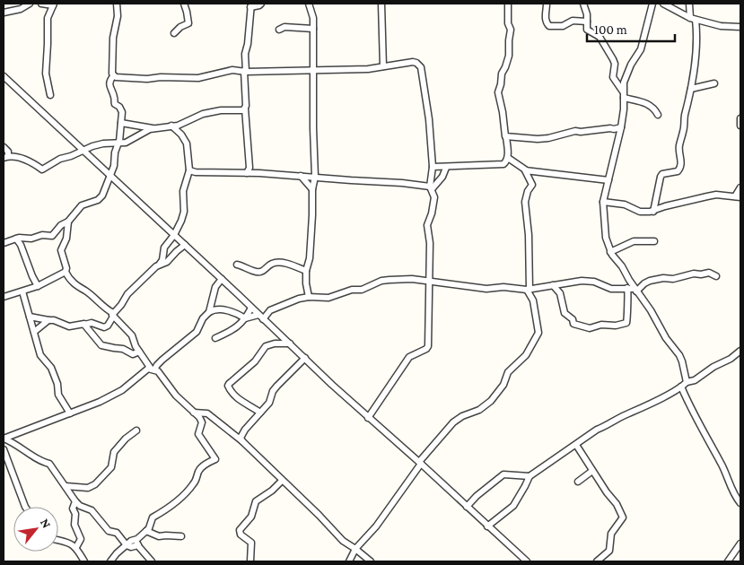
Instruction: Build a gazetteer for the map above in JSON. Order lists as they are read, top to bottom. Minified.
{"scale_bar":"100 m","north":"top right"}
